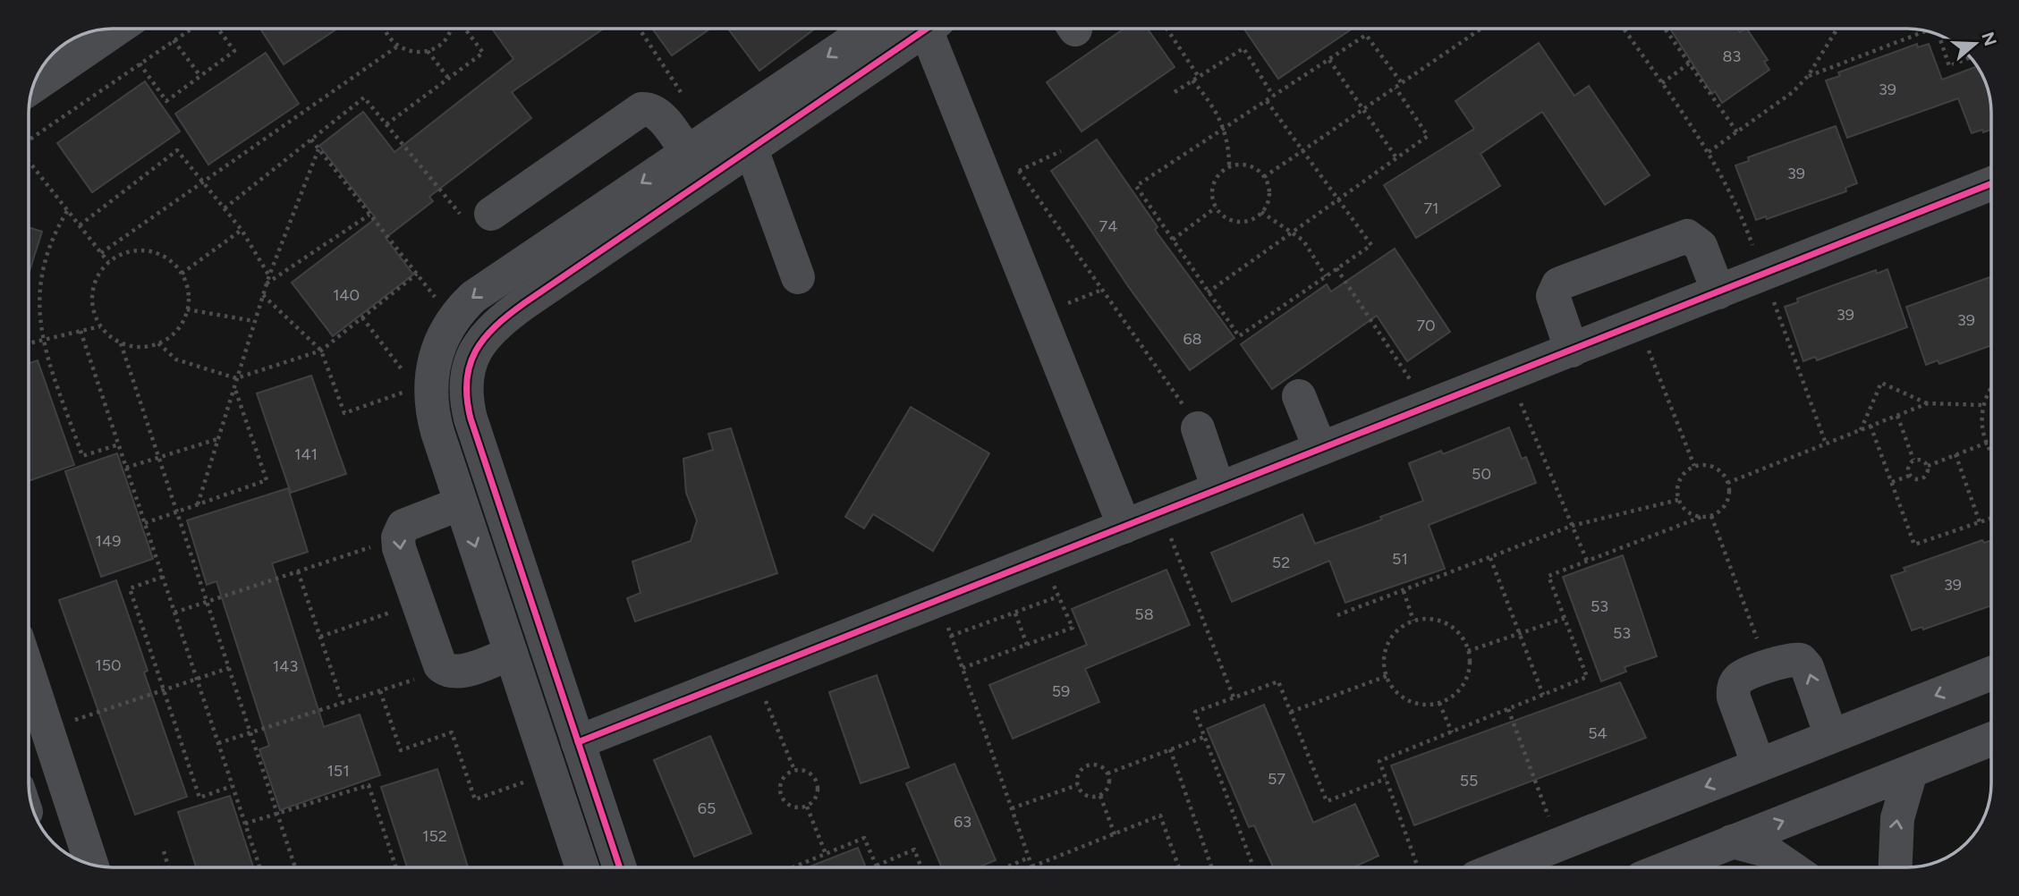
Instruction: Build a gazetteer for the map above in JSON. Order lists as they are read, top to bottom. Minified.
{"house_numbers":["83","39","39","71","74","140","39","39","70","68","141","50","149","51","52","39","53","58","53","150","143","59","54","151","57","55","65","63","152"],"north":"right"}
